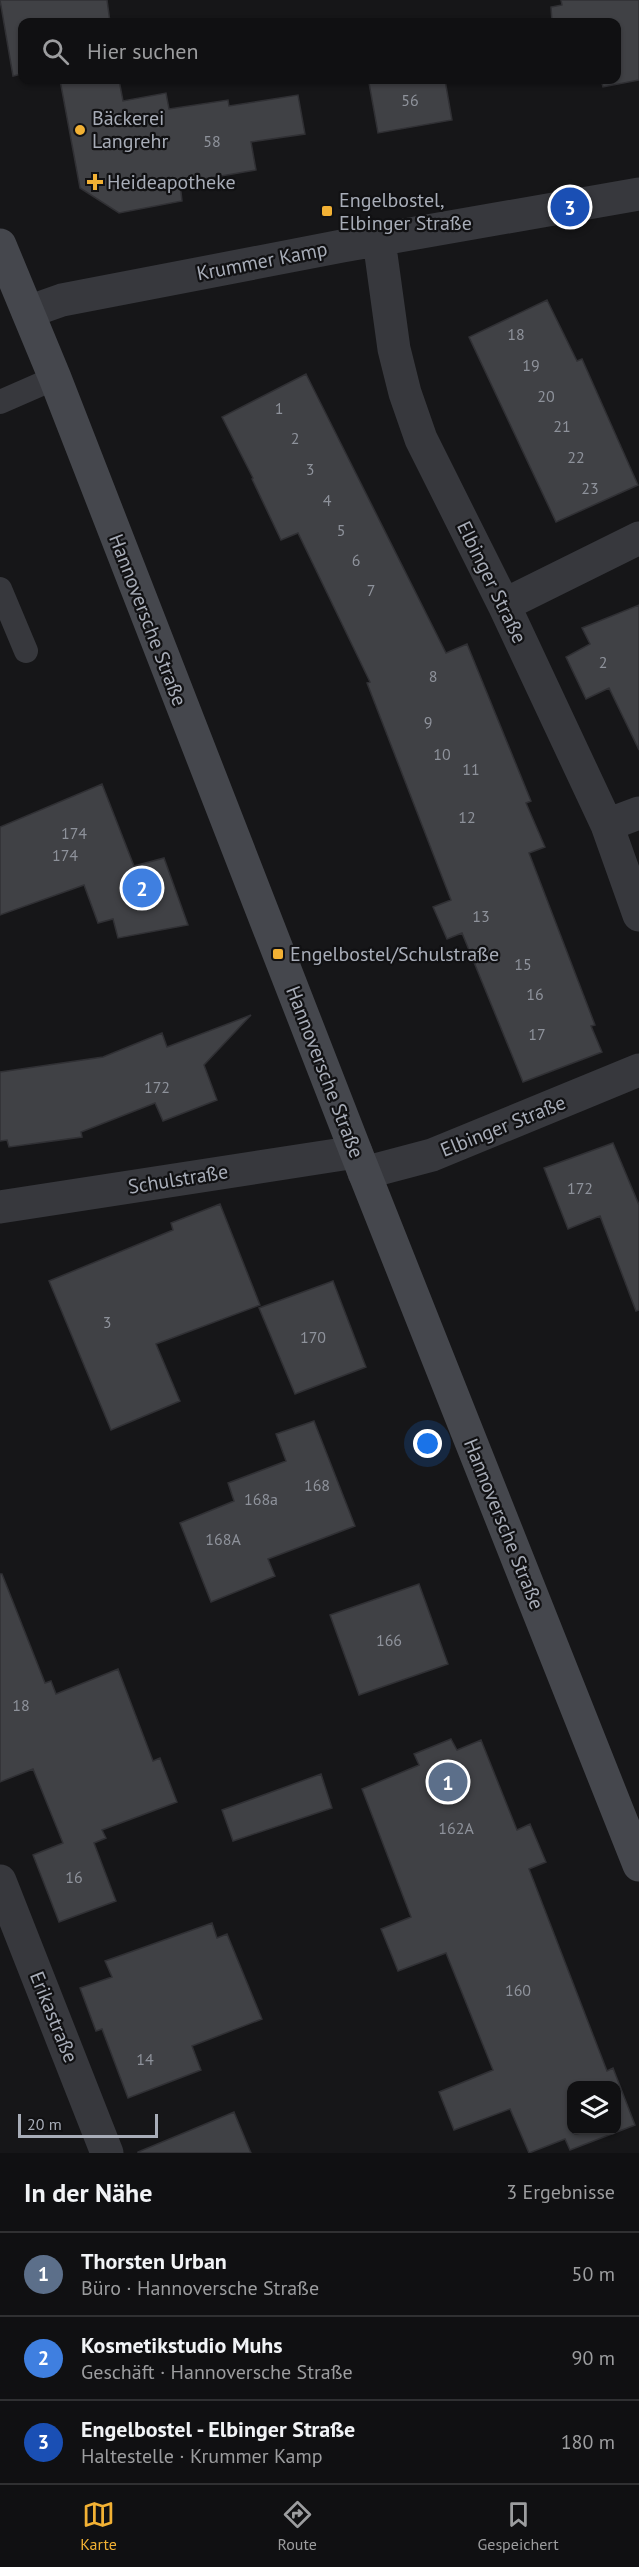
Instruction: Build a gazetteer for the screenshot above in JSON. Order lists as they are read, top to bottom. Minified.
{"streets":{"street":["Krummer Kamp","Elbinger Straße","Hannoversche Straße","Schulstraße","Erikastraße"]},"crossings":[["Krummer Kamp","Elbinger Straße"],["Krummer Kamp","Hannoversche Straße"],["Elbinger Straße","Hannoversche Straße"],["Elbinger Straße","Schulstraße"],["Hannoversche Straße","Schulstraße"]],"places":{"other":["Bäckerei Langrehr"],"health":["Heideapotheke"],"transit":["Engelbostel, Elbinger Straße","Engelbostel/Schulstraße"]},"house_numbers":["56","58","18","19","20","1","21","2","22","3","23","4","5","6","7","2","8","9","10","11","12","174","174","13","15","16","17","172","172","3","170","168","168a","168A","166","18","162A","16","160","14"],"scale_bar":"20 m","page":{"search":"Hier suchen","pins":["3","2","1"],"scale":"20 m","heading":["In der Nähe","3 Ergebnisse"],"list":[{"mark":"1","name":"Thorsten Urban","note":"Büro · Hannoversche Straße","value":"50 m"},{"mark":"2","name":"Kosmetikstudio Muhs","note":"Geschäft · Hannoversche Straße","value":"90 m"},{"mark":"3","name":"Engelbostel - Elbinger Straße","note":"Haltestelle · Krummer Kamp","value":"180 m"}],"nav":["Karte","Route","Gespeichert"]}}
